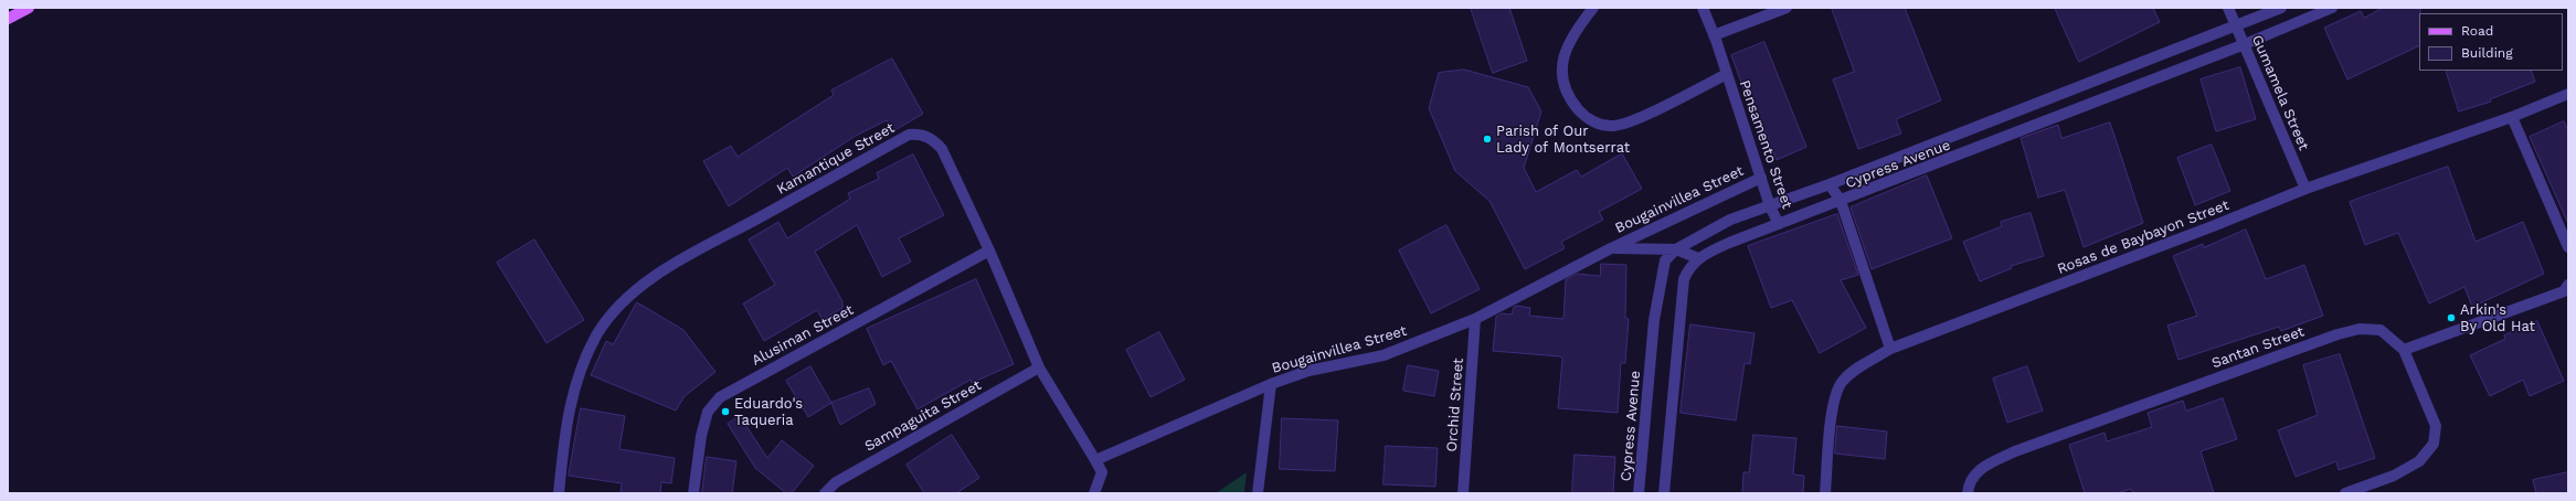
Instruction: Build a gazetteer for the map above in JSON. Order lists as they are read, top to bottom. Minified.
{"streets":{"street":["Gumamela Street","Pensamento Street","Kamantique Street","Cypress Avenue","Bougainvillea Street","Rosas de Baybayon Street","Alusiman Street","Santan Street","Orchid Street","Sampaguita Street"]},"crossings":[["Gumamela Street","Cypress Avenue"],["Gumamela Street","Rosas de Baybayon Street"],["Pensamento Street","Cypress Avenue"],["Pensamento Street","Bougainvillea Street"],["Kamantique Street","Bougainvillea Street"],["Kamantique Street","Alusiman Street"],["Kamantique Street","Sampaguita Street"],["Cypress Avenue","Bougainvillea Street"],["Bougainvillea Street","Orchid Street"]],"places":["Parish of Our Lady of Montserrat","Arkin's By Old Hat","Eduardo's Taqueria"],"legend":["Road","Building"]}
